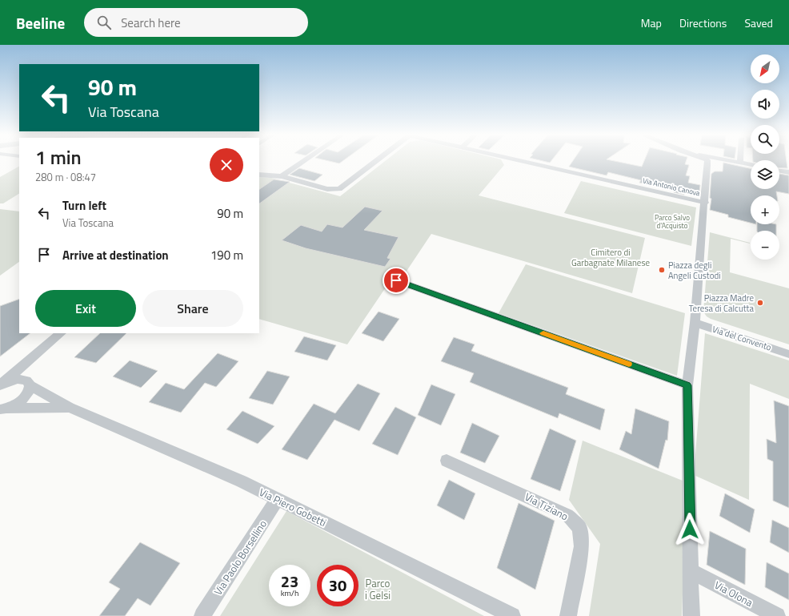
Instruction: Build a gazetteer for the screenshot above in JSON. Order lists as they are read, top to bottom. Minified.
{"streets":{"street":["Via Antonio Canova","Via del Convento","Via Tiziano","Via Piero Gobetti","Via Paolo Borsellino","Via Olona"]},"crossings":[["Via Piero Gobetti","Via Paolo Borsellino"]],"parks":["Parco Salvo d'Acquisto","Cimitero di Garbagnate Milanese","Parco i Gelsi"],"places":["Piazza degli Angeli Custodi","Piazza Madre Teresa di Calcutta"],"north":"bottom left","page":{"header":"Beeline","search":"Search here","nav":["Map","Directions","Saved"],"map_buttons":["+","−"],"turn":["90 m","Via Toscana"],"heading":["1 min","280 m · 08:47"],"list":[{"name":"Turn left","note":"Via Toscana","value":"90 m"},{"name":"Arrive at destination","value":"190 m"}],"buttons":["Exit","Share"],"speed":"23 km/h","limit":"30"}}
